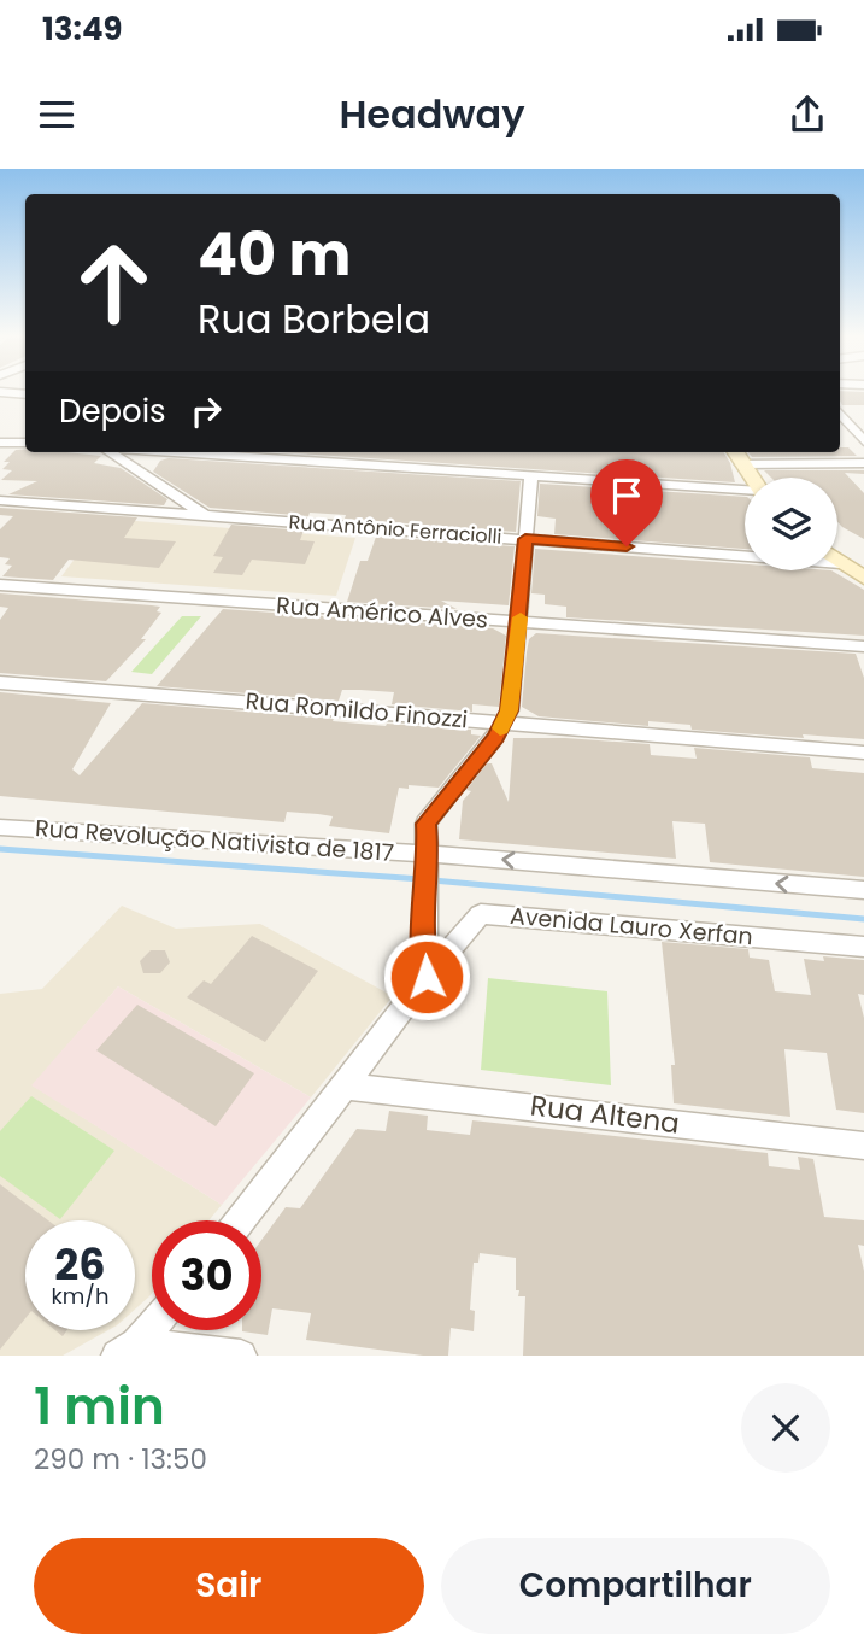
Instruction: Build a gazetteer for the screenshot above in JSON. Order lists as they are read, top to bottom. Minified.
{"streets":{"street":["Rua Antônio Ferraciolli","Rua Américo Alves","Rua Romildo Finozzi","Rua Revolução Nativista de 1817","Avenida Lauro Xerfan","Rua Altena"]},"page":{"status":"13:49","header":"Headway","turn":["40 m","Rua Borbela"],"then":"Depois","speed":"26 km/h","limit":"30","heading":["1 min","290 m · 13:50"],"buttons":["Sair","Compartilhar"]}}
